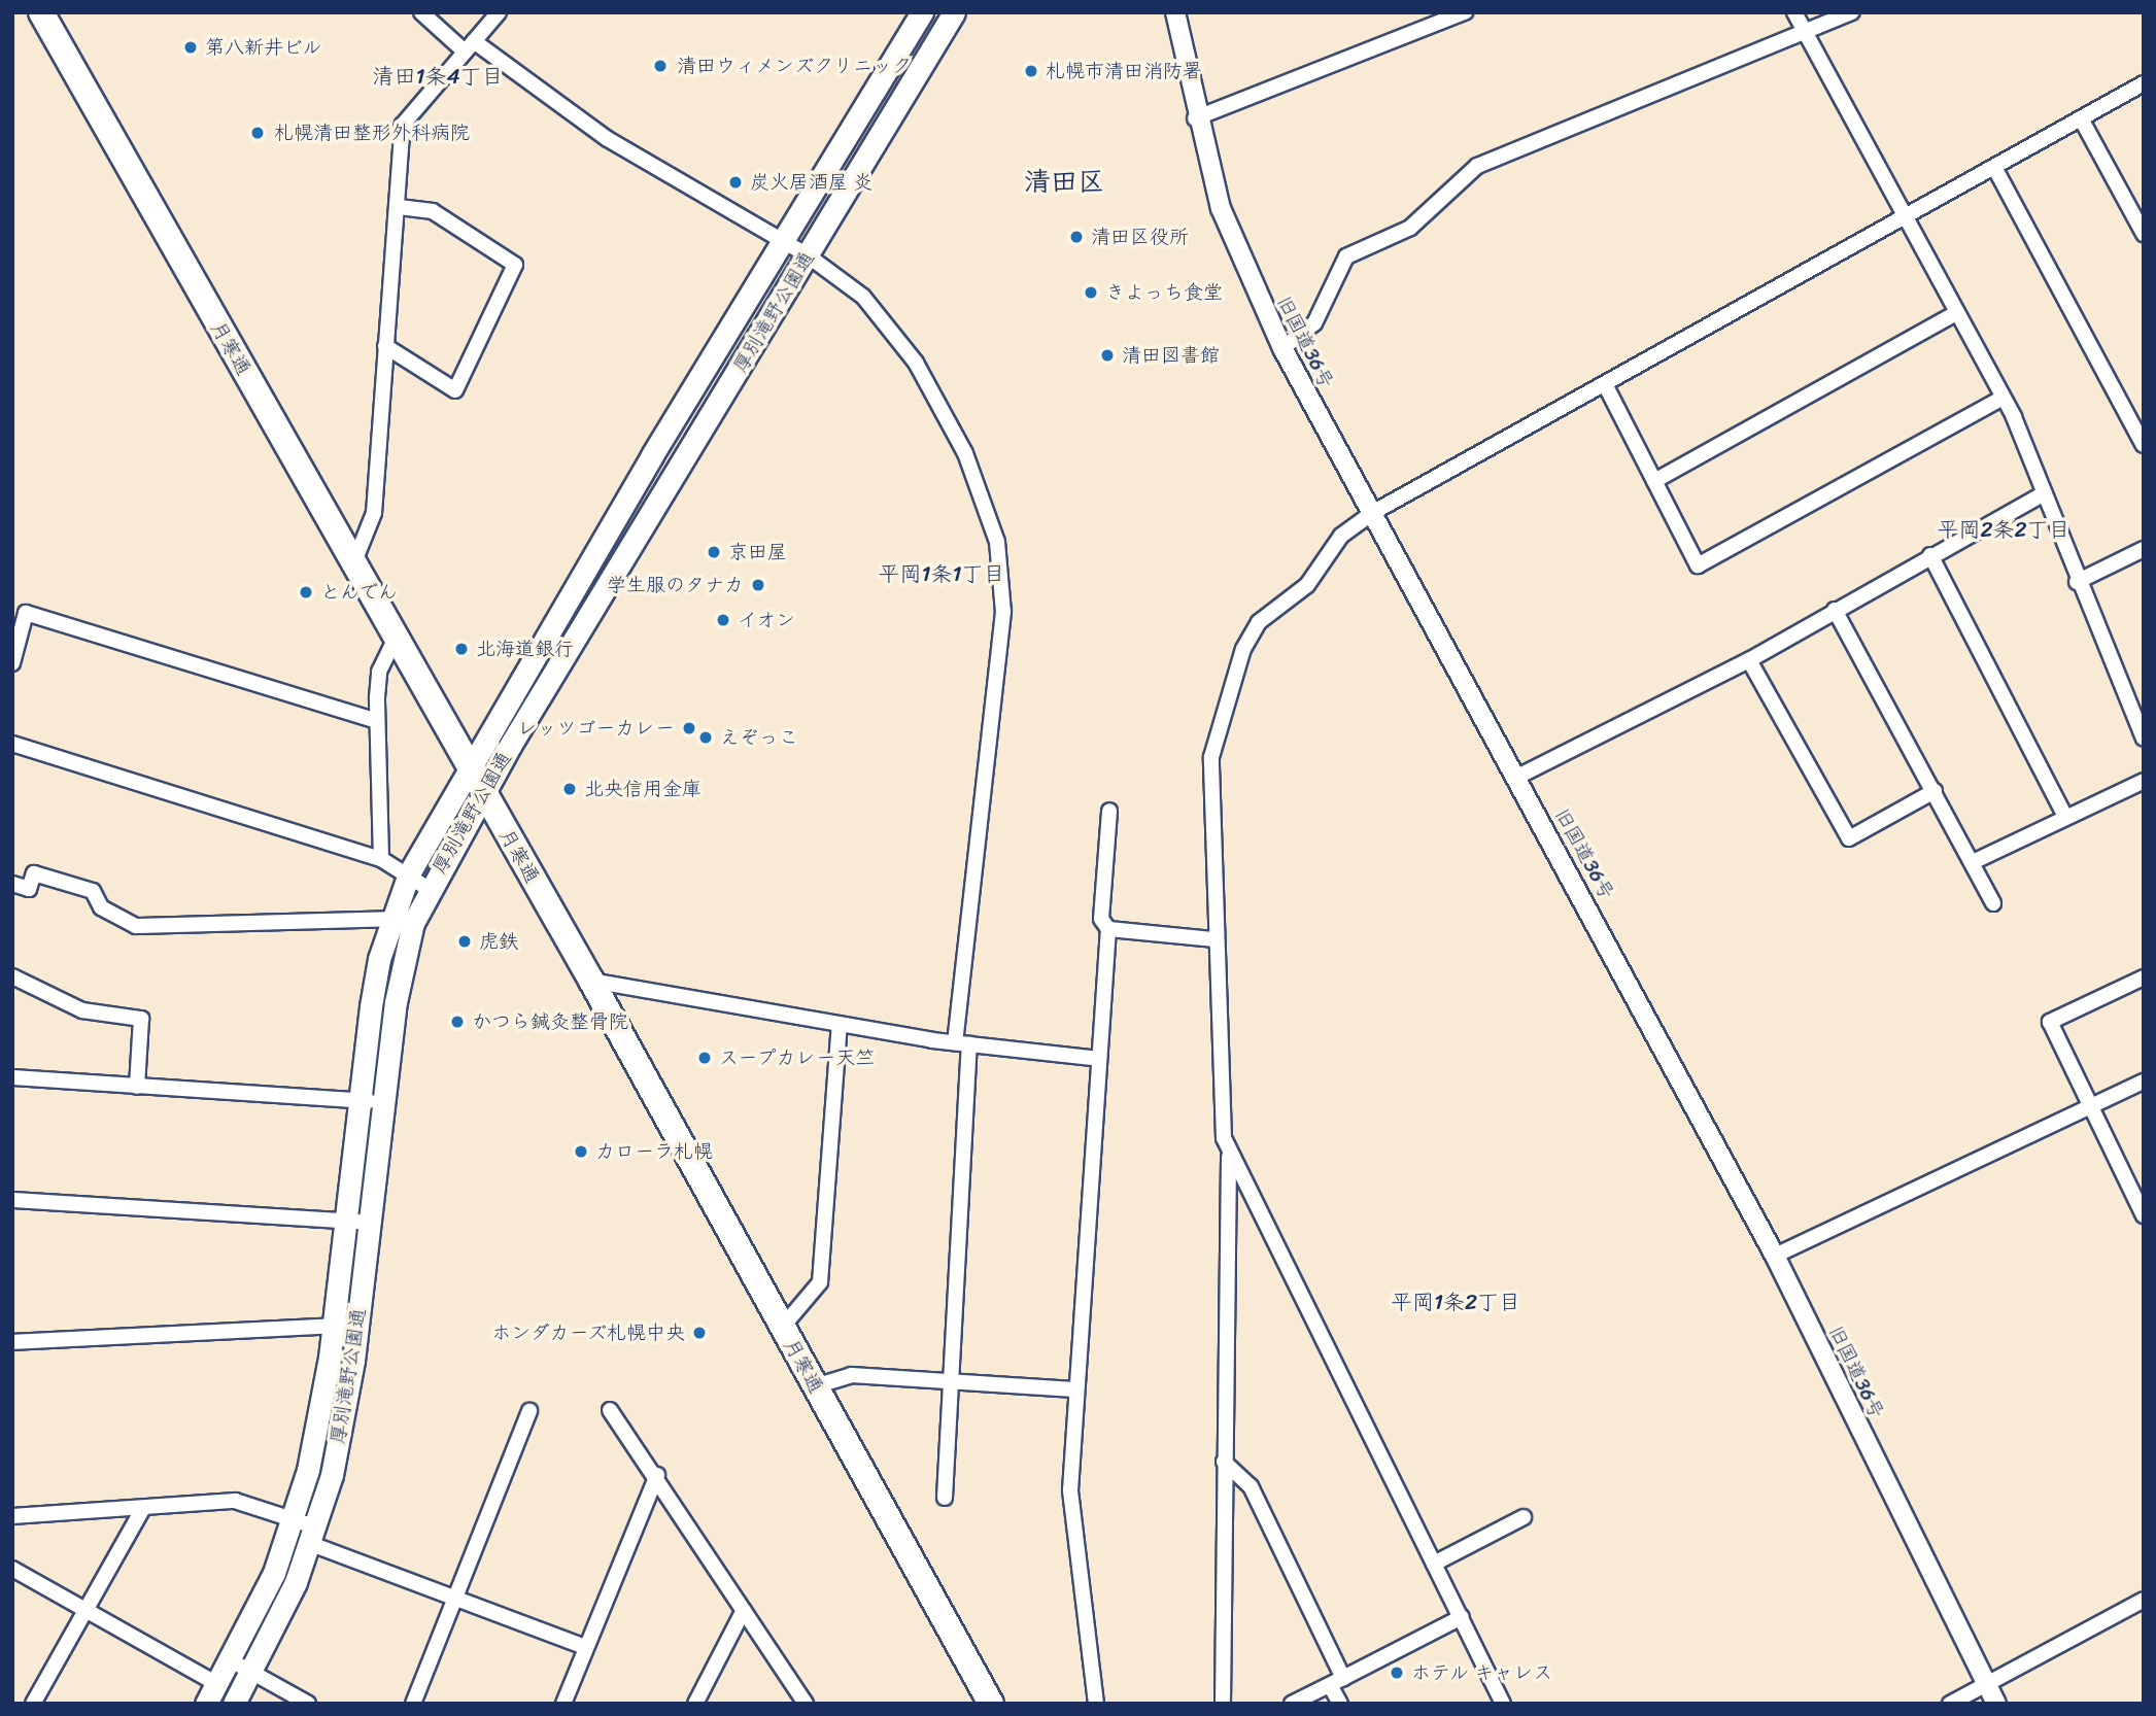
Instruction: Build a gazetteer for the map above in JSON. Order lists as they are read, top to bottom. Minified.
{"streets":{"highway":["月寒通"],"main road":["厚別滝野公園通"],"street":["旧国道36号"]},"crossings":[["厚別滝野公園通","月寒通"]],"districts":["清田1条4丁目","清田区","平岡2条2丁目","平岡1条1丁目","平岡1条2丁目"],"places":["第八新井ビル","清田ウィメンズクリニック","札幌市清田消防署","札幌清田整形外科病院","炭火居酒屋 炎","清田区役所","きよっち食堂","清田図書館","京田屋","学生服のタナカ","とんでん","イオン","北海道銀行","レッツゴーカレー","えぞっこ","北央信用金庫","虎鉄","かつら鍼灸整骨院","スープカレー天竺","カローラ札幌","ホンダカーズ札幌中央","ホテル キャレス"]}
